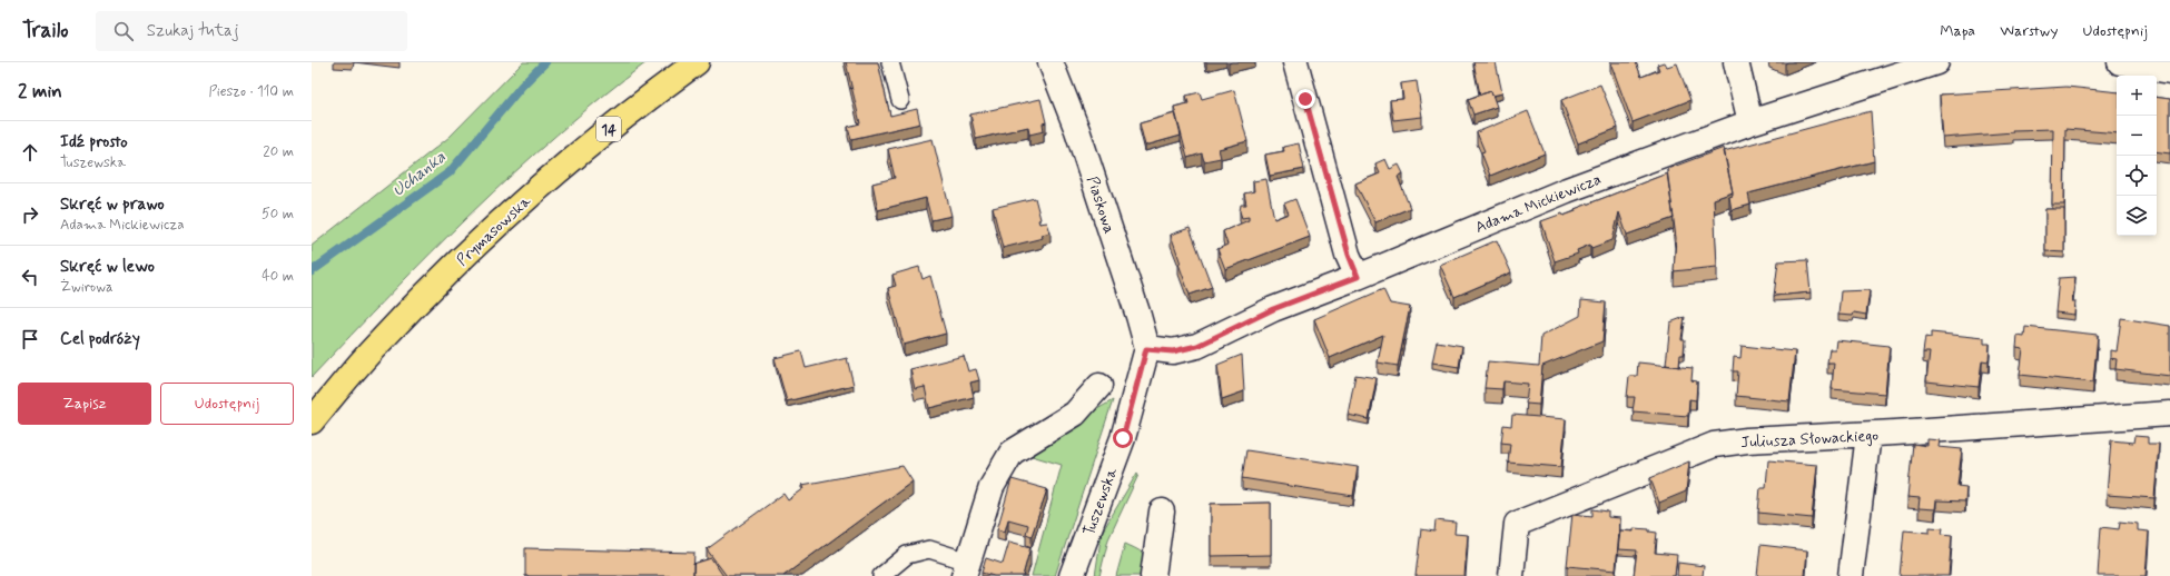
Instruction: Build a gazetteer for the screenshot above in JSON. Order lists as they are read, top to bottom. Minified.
{"streets":{"main road":["14","Prymasowska"],"street":["Adama Mickiewicza","Piaskowa","Juliusza Słowackiego","Tuszewska"]},"crossings":[["Adama Mickiewicza","Piaskowa"],["Adama Mickiewicza","Tuszewska"],["Piaskowa","Tuszewska"]],"water":["Uchanka"],"page":{"header":"Trailo","search":"Szukaj tutaj","nav":["Mapa","Warstwy","Udostępnij"],"heading":["2 min","Pieszo · 110 m"],"map_buttons":["+","−"],"list":[["Idź prosto","Tuszewska","20 m"],["Skręć w prawo","Adama Mickiewicza","50 m"],["Skręć w lewo","Żwirowa","40 m"],"Cel podróży"],"buttons":["Zapisz","Udostępnij"]}}
